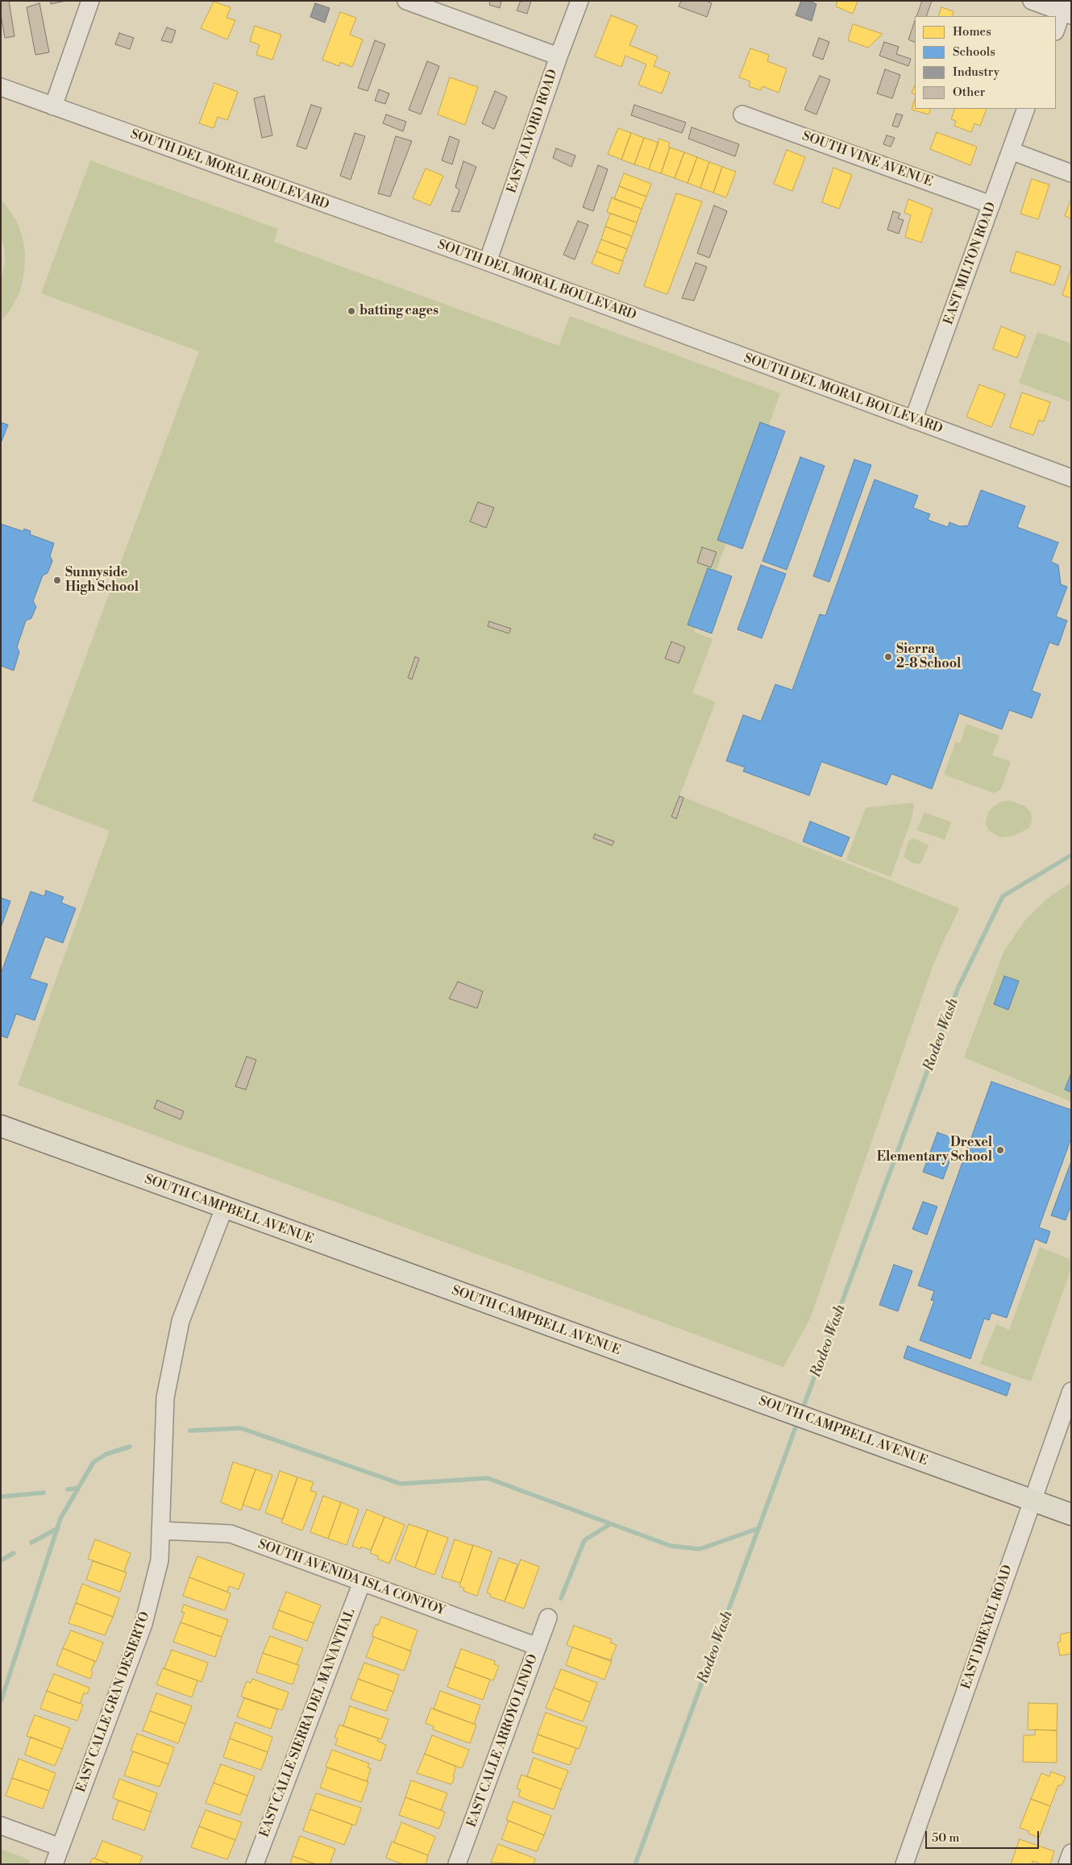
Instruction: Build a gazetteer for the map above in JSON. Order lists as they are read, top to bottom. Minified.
{"streets":{"main road":["SOUTH CAMPBELL AVENUE"],"street":["EAST ALVORD ROAD","SOUTH VINE AVENUE","SOUTH DEL MORAL BOULEVARD","EAST MILTON ROAD","SOUTH AVENIDA ISLA CONTOY","EAST DREXEL ROAD","EAST CALLE GRAN DESIERTO","EAST CALLE SIERRA DEL MANANTIAL","EAST CALLE ARROYO LINDO"]},"crossings":[["EAST ALVORD ROAD","SOUTH DEL MORAL BOULEVARD"],["SOUTH VINE AVENUE","EAST MILTON ROAD"],["SOUTH DEL MORAL BOULEVARD","EAST MILTON ROAD"],["SOUTH CAMPBELL AVENUE","EAST DREXEL ROAD"],["SOUTH CAMPBELL AVENUE","EAST CALLE GRAN DESIERTO"],["SOUTH AVENIDA ISLA CONTOY","EAST CALLE GRAN DESIERTO"],["SOUTH AVENIDA ISLA CONTOY","EAST CALLE SIERRA DEL MANANTIAL"],["SOUTH AVENIDA ISLA CONTOY","EAST CALLE ARROYO LINDO"]],"water":["Rodeo Wash"],"places":["batting cages","Sunnyside High School","Sierra 2-8 School","Drexel Elementary School"],"legend":["Homes","Schools","Industry","Other"],"scale_bar":"50 m"}
